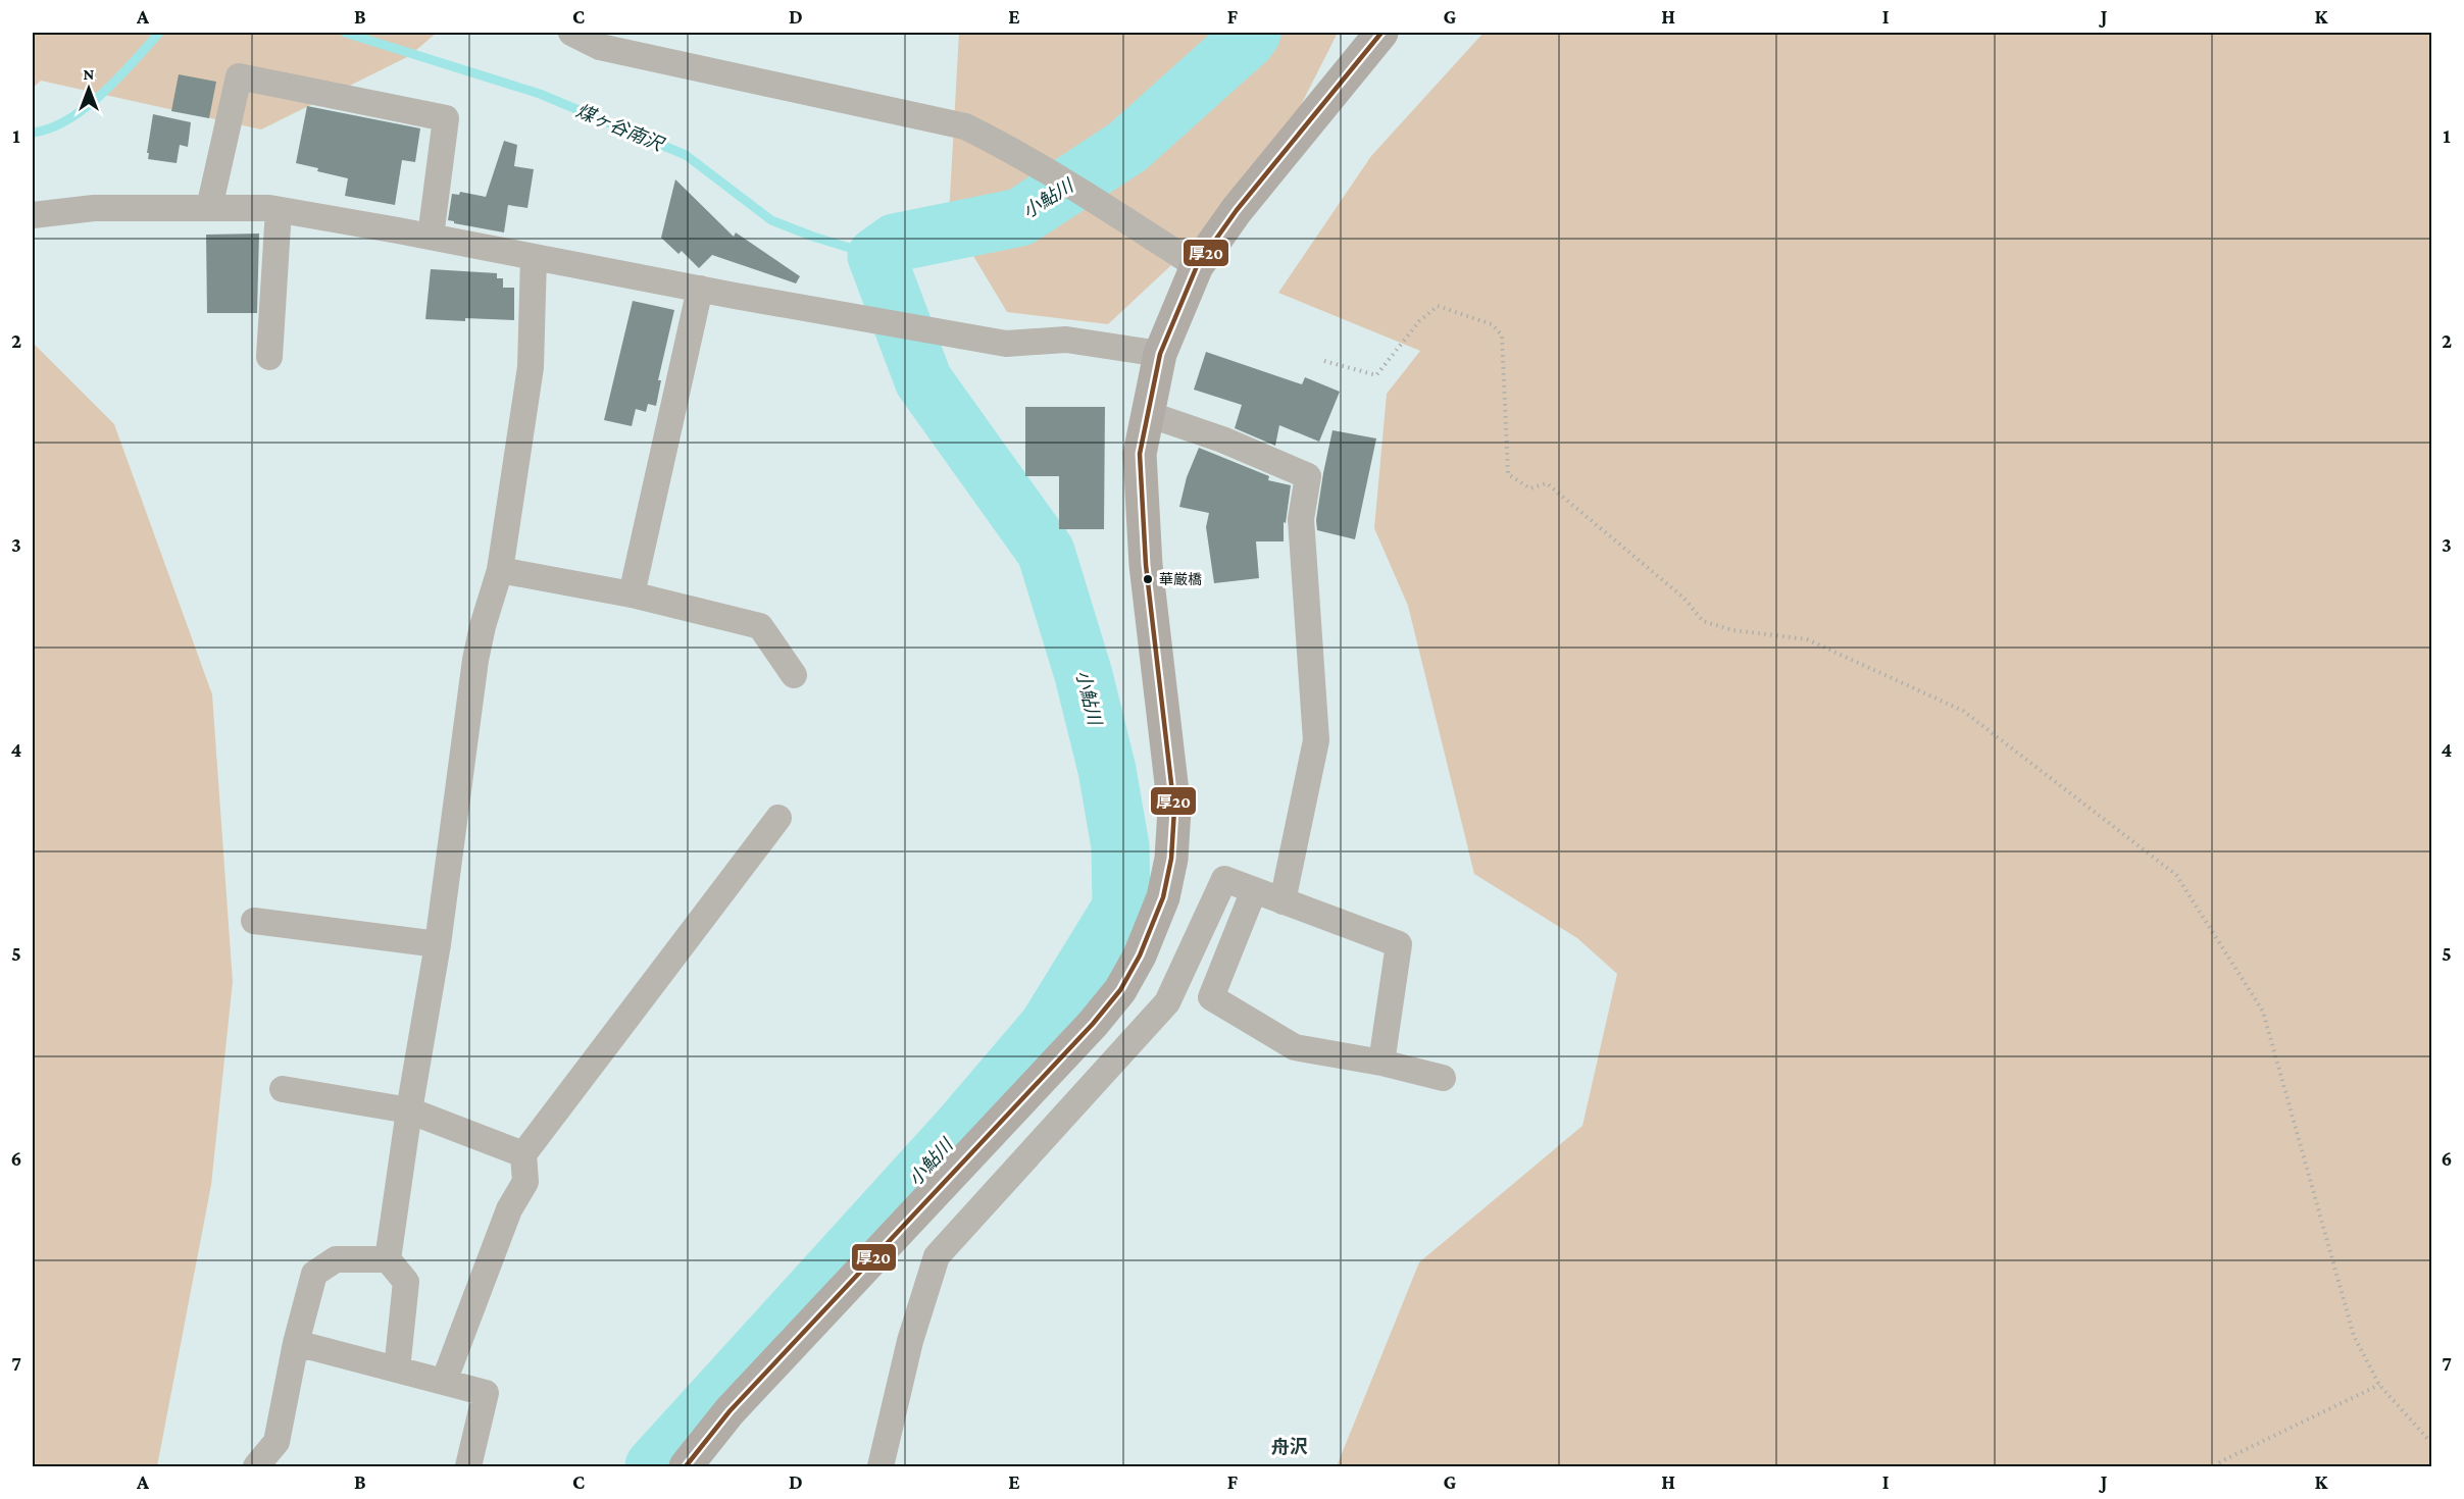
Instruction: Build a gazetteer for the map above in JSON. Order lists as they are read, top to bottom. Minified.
{"districts":["舟沢"],"water":["煤ヶ谷南沢","小鮎川"],"places":["華厳橋"],"lines":["transit line 厚20"],"north":"top","grid":{"columns":["A","B","C","D","E","F","G","H","I","J","K"],"rows":["1","2","3","4","5","6","7"]}}
